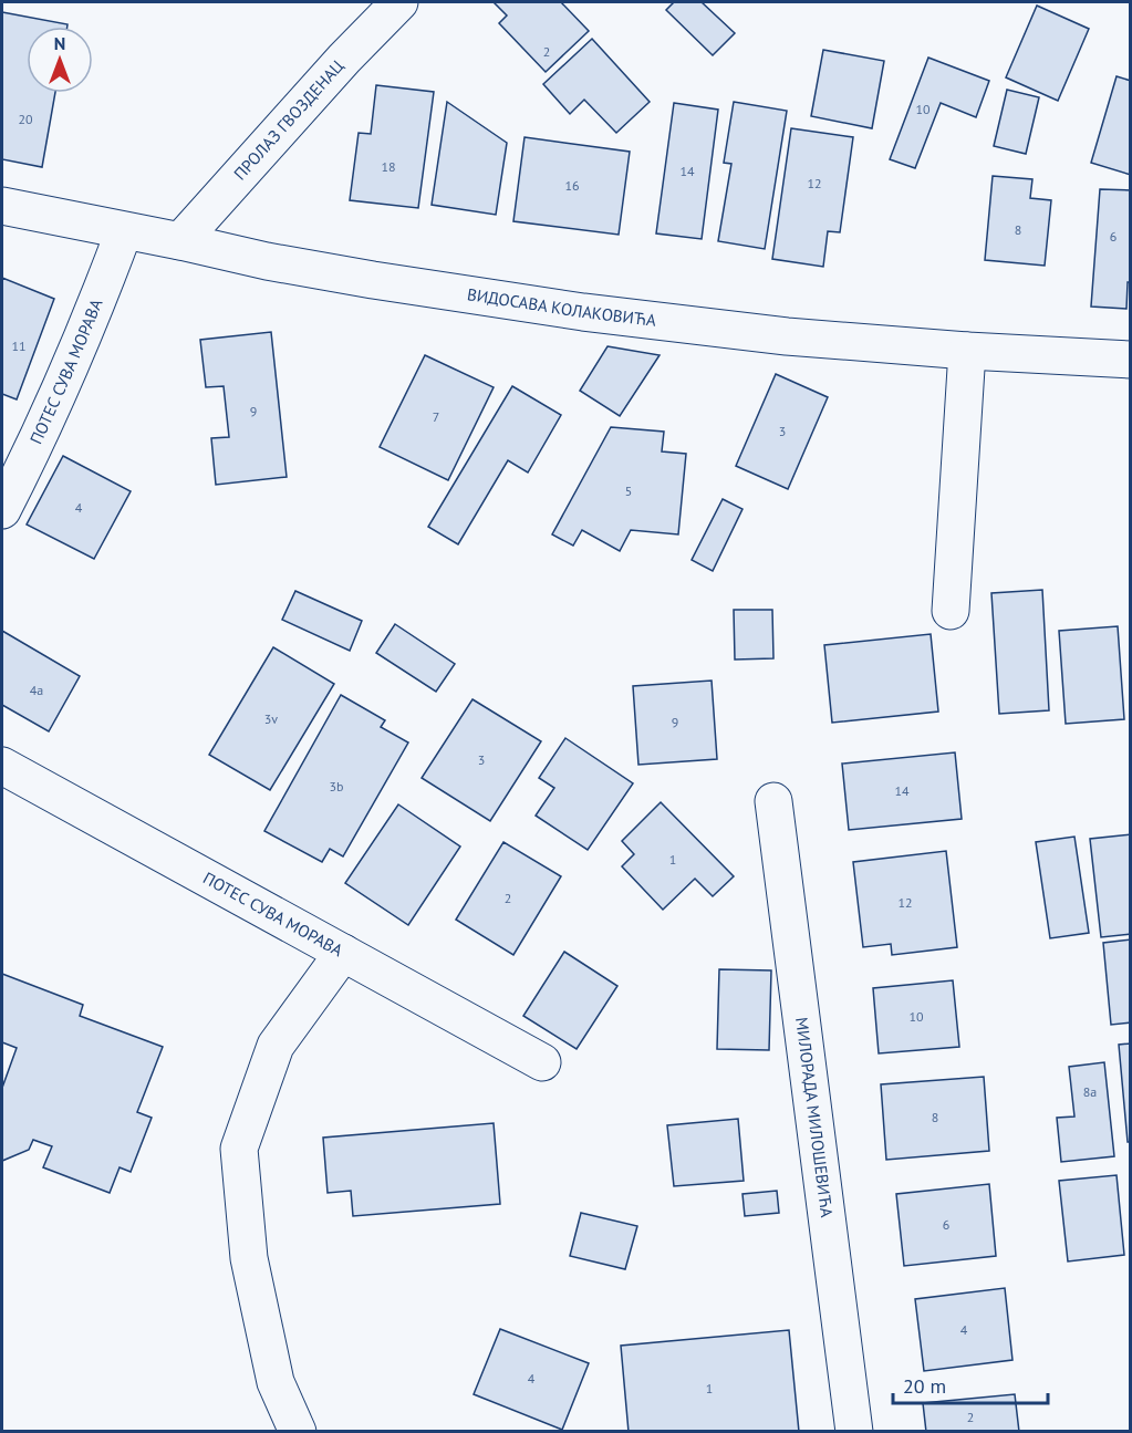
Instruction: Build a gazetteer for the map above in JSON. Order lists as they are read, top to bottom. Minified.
{"streets":{"street":["ПРОЛАЗ ГВОЗДЕНАЦ","ВИДОСАВА КОЛАКОВИЋА","ПОТЕС СУВА МОРАВА","МИЛОРАДА МИЛОШЕВИЋА"]},"crossings":[["ПРОЛАЗ ГВОЗДЕНАЦ","ВИДОСАВА КОЛАКОВИЋА"],["ВИДОСАВА КОЛАКОВИЋА","ПОТЕС СУВА МОРАВА"]],"house_numbers":["2","10","20","18","14","12","16","8","6","11","9","7","3","5","4","4a","3v","9","3","3b","14","1","2","12","10","8a","8","6","4","4","1","2"],"scale_bar":"20 m","north":"top"}
